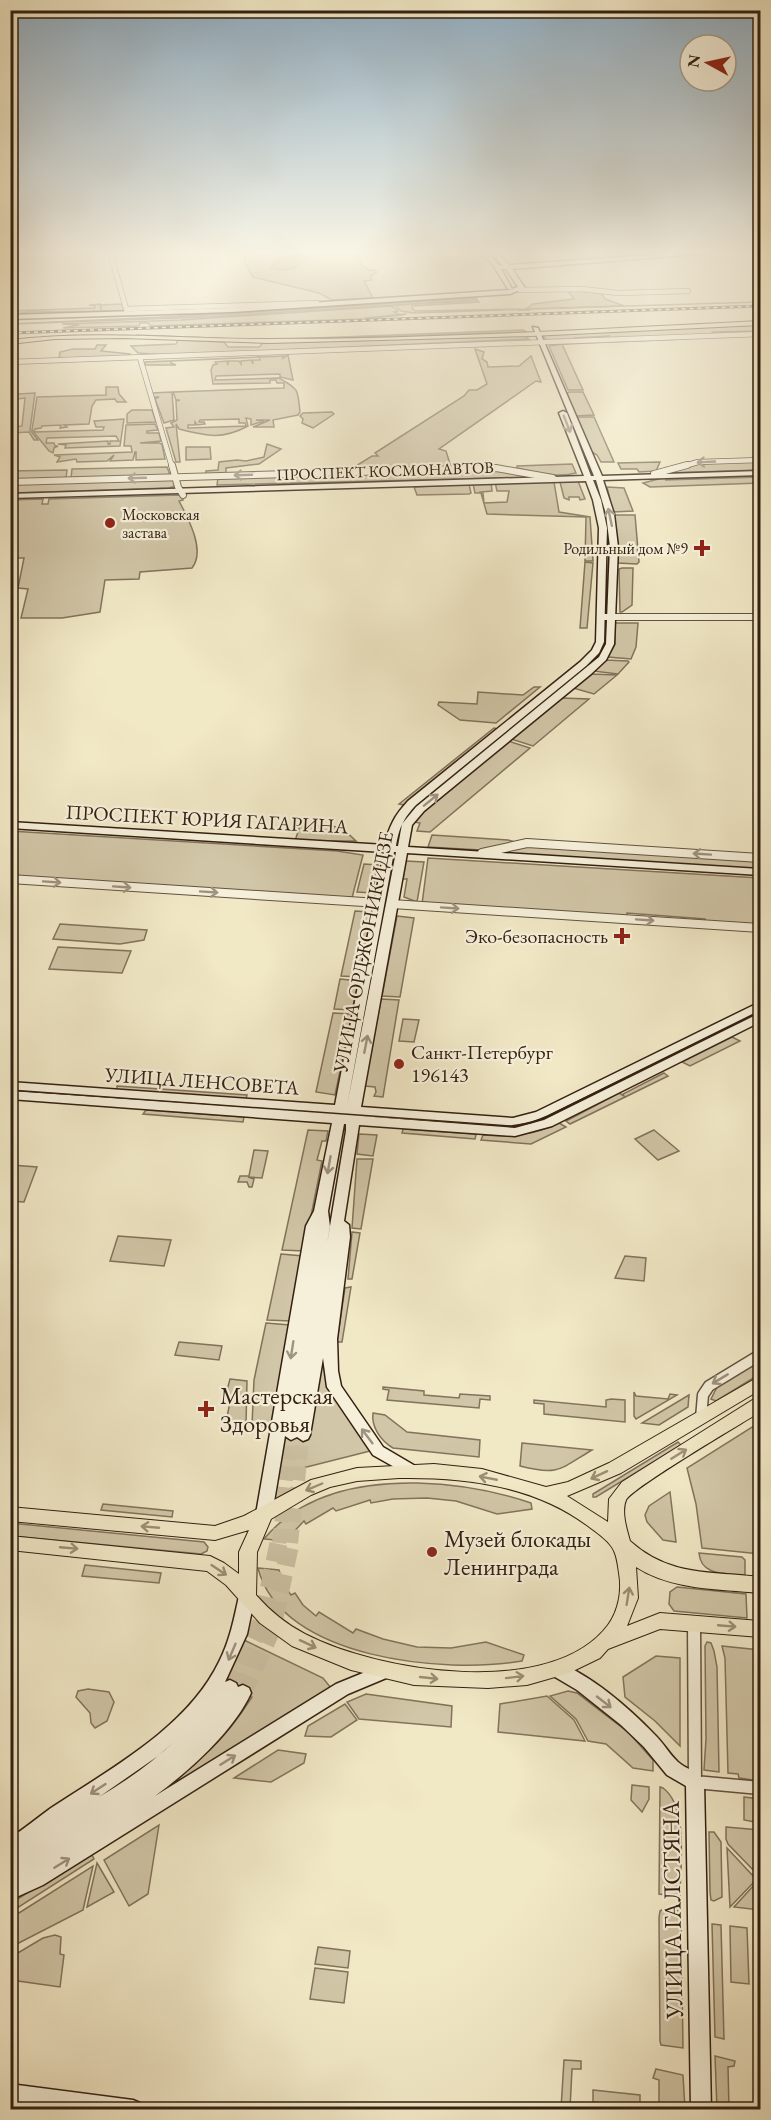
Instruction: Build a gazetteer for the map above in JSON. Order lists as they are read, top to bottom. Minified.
{"streets":{"street":["ПРОСПЕКТ КОСМОНАВТОВ","ПРОСПЕКТ ЮРИЯ ГАГАРИНА","УЛИЦА ОРДЖОНИКИДЗЕ","УЛИЦА ЛЕНСОВЕТА","УЛИЦА ГАЛСТЯНА"]},"crossings":[["ПРОСПЕКТ КОСМОНАВТОВ","УЛИЦА ОРДЖОНИКИДЗЕ"],["ПРОСПЕКТ ЮРИЯ ГАГАРИНА","УЛИЦА ОРДЖОНИКИДЗЕ"],["УЛИЦА ОРДЖОНИКИДЗЕ","УЛИЦА ЛЕНСОВЕТА"]],"one_way":["УЛИЦА ГАЛСТЯНА"],"places":{"other":["Московская застава","Санкт-Петербург 196143","Музей блокады Ленинграда"],"health":["Родильный дом №9","Эко-безопасность","Мастерская Здоровья"]},"north":"left"}
